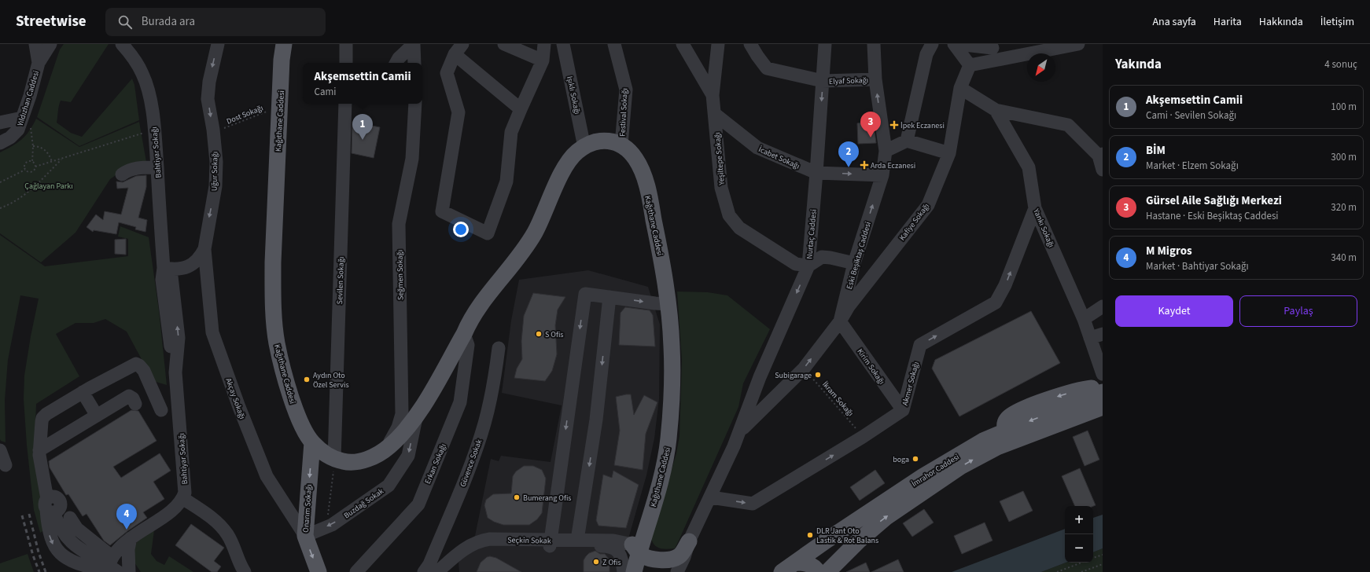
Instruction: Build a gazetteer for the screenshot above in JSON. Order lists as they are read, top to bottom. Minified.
{"streets":{"main road":["Kağıthane Caddesi","İmrahor Caddesi","Onarım Sokağı"],"street":["Elyaf Sokağı","Işıklı Sokağı","Yıldızhan Caddesi","Festival Sokağı","Bahtiyar Sokağı","İcabet Sokağı","Yeşiltepe Sokağı","Uğur Sokağı","Kafiye Sokağı","Yankı Sokağı","Nurtaç Caddesi","Eski Beşiktaş Caddesi","Seğmen Sokağı","Sevilen Sokağı","Kirim Sokağı","Akmer Sokağı","Akçay Sokağı","Güvence Sokak","Erkan Sokağı","Buzdağ Sokak","Seçkin Sokak"],"path":["Dost Sokağı","İkram Sokağı"]},"crossings":[["Elyaf Sokağı","Nurtaç Caddesi"],["Elyaf Sokağı","Eski Beşiktaş Caddesi"],["Işıklı Sokağı","Kağıthane Caddesi"],["Festival Sokağı","Kağıthane Caddesi"],["Dost Sokağı","Kağıthane Caddesi"],["Dost Sokağı","Uğur Sokağı"],["Kağıthane Caddesi","Seğmen Sokağı"],["Kağıthane Caddesi","Sevilen Sokağı"],["Kağıthane Caddesi","Erkan Sokağı"],["Kağıthane Caddesi","Buzdağ Sokak"],["Kağıthane Caddesi","Onarım Sokağı"],["Kağıthane Caddesi","Seçkin Sokak"],["Bahtiyar Sokağı","Uğur Sokağı"],["İcabet Sokağı","Yeşiltepe Sokağı"],["İcabet Sokağı","Nurtaç Caddesi"],["Yeşiltepe Sokağı","Nurtaç Caddesi"],["Uğur Sokağı","Akçay Sokağı"],["Kafiye Sokağı","Yankı Sokağı"],["Kafiye Sokağı","Eski Beşiktaş Caddesi"],["Kafiye Sokağı","Kirim Sokağı"],["Yankı Sokağı","Akmer Sokağı"],["Nurtaç Caddesi","Eski Beşiktaş Caddesi"],["Nurtaç Caddesi","Akmer Sokağı"],["Eski Beşiktaş Caddesi","Kirim Sokağı"],["Eski Beşiktaş Caddesi","İkram Sokağı"],["Kirim Sokağı","Akmer Sokağı"],["Akmer Sokağı","İkram Sokağı"],["Akçay Sokağı","Buzdağ Sokak"],["Akçay Sokağı","Onarım Sokağı"],["Buzdağ Sokak","Onarım Sokağı"]],"one_way":["Uğur Sokağı","Nurtaç Caddesi","Akmer Sokağı","Buzdağ Sokak","Onarım Sokağı"],"parks":["Çağlayan Parkı"],"places":{"health":["İpek Eczanesi","Arda Eczanesi"],"other":["S Ofis","Subigarage","Aydın Oto Özel Servis","boga","Bumerang Ofis","DLR Jant Oto Lastik & Rot Balans","Z Ofis"]},"north":"bottom left","page":{"header":"Streetwise","search":"Burada ara","nav":["Ana sayfa","Harita","Hakkında","İletişim"],"heading":["Yakında","4 sonuç"],"popup":["Akşemsettin Camii","Cami"],"list":[{"mark":"1","name":"Akşemsettin Camii","note":"Cami · Sevilen Sokağı","value":"100 m"},{"mark":"2","name":"BİM","note":"Market · Elzem Sokağı","value":"300 m"},{"mark":"3","name":"Gürsel Aile Sağlığı Merkezi","note":"Hastane · Eski Beşiktaş Caddesi","value":"320 m"},{"mark":"4","name":"M Migros","note":"Market · Bahtiyar Sokağı","value":"340 m"}],"pins":["3","1","2","4"],"buttons":["Kaydet","Paylaş"],"map_buttons":["+","−"]}}
